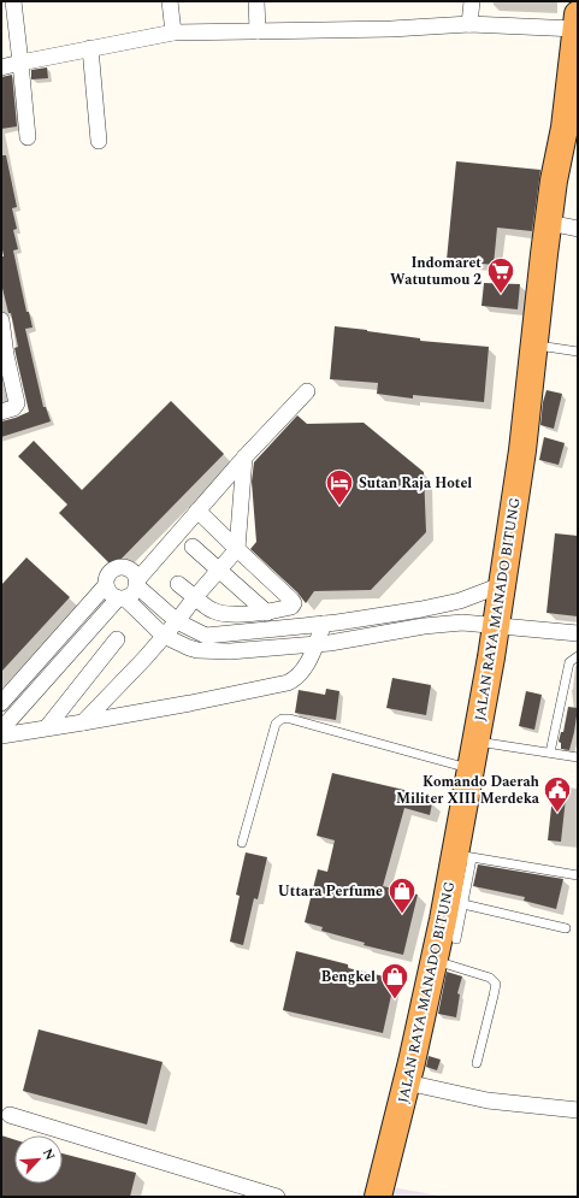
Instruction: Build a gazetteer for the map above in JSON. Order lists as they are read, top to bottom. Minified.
{"streets":{"highway":["JALAN RAYA MANADO BITUNG"]},"places":{"supermarket":["Indomaret Watutumou 2"],"hotel":["Sutan Raja Hotel"],"public building":["Komando Daerah Militer XIII Merdeka"],"shop":["Uttara Perfume","Bengkel"]},"north":"top right"}
